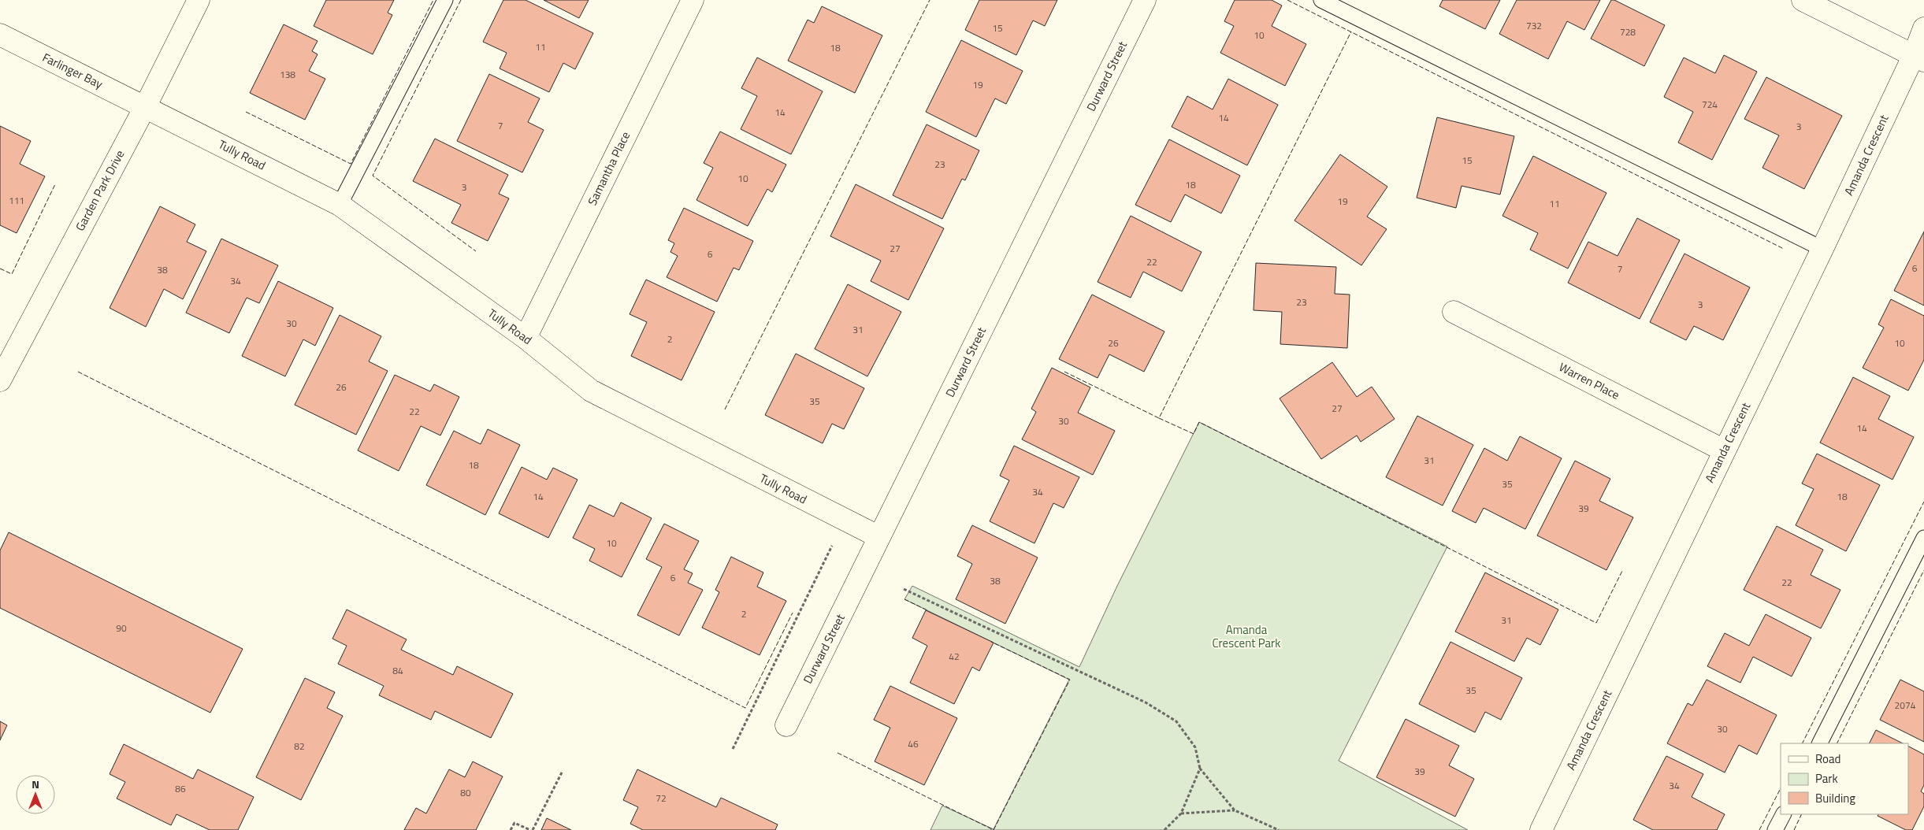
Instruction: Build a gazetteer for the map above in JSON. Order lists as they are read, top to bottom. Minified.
{"streets":{"street":["Farlinger Bay","Durward Street","Tully Road","Amanda Crescent","Samantha Place","Garden Park Drive","Warren Place"]},"crossings":[["Farlinger Bay","Tully Road"],["Farlinger Bay","Garden Park Drive"],["Durward Street","Tully Road"],["Tully Road","Samantha Place"],["Tully Road","Garden Park Drive"],["Amanda Crescent","Warren Place"]],"parks":["Amanda Crescent Park"],"house_numbers":["732","15","728","10","11","18","138","19","724","14","14","7","3","15","23","10","18","3","111","19","11","27","6","22","6","7","38","34","23","3","30","31","2","26","10","26","35","27","22","30","14","31","18","35","34","14","18","39","10","6","38","22","2","31","90","42","84","35","2074","30","46","82","39","34","86","80","72"],"legend":["Road","Park","Building"],"north":"top"}
